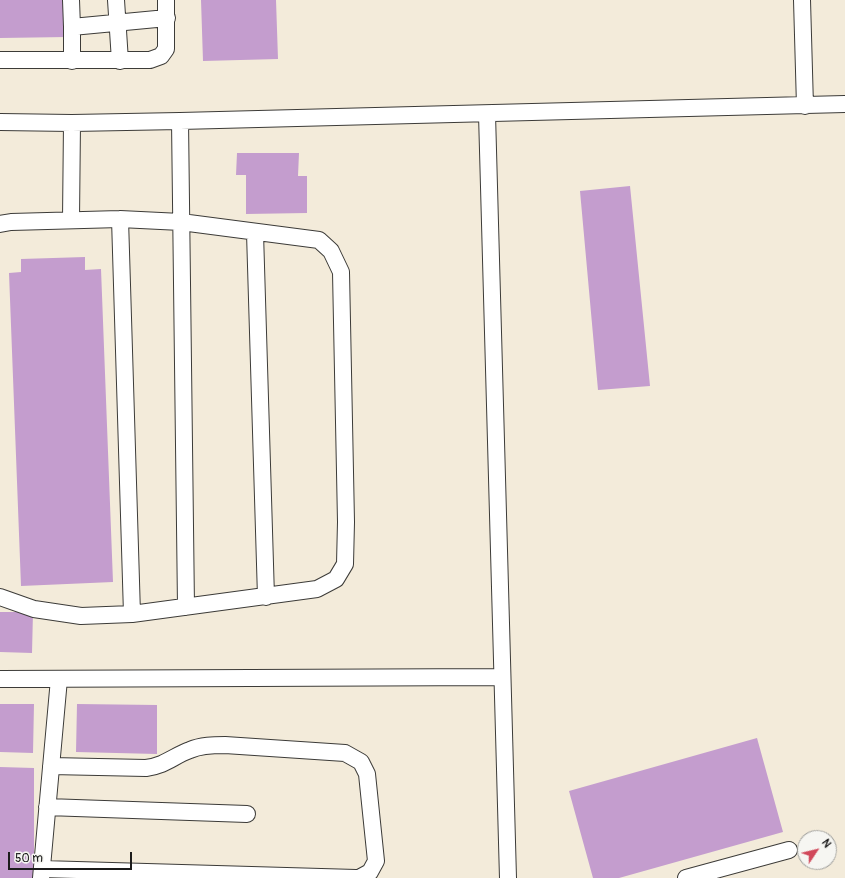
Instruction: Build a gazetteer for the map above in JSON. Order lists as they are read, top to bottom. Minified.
{"scale_bar":"50 m","north":"top right"}
